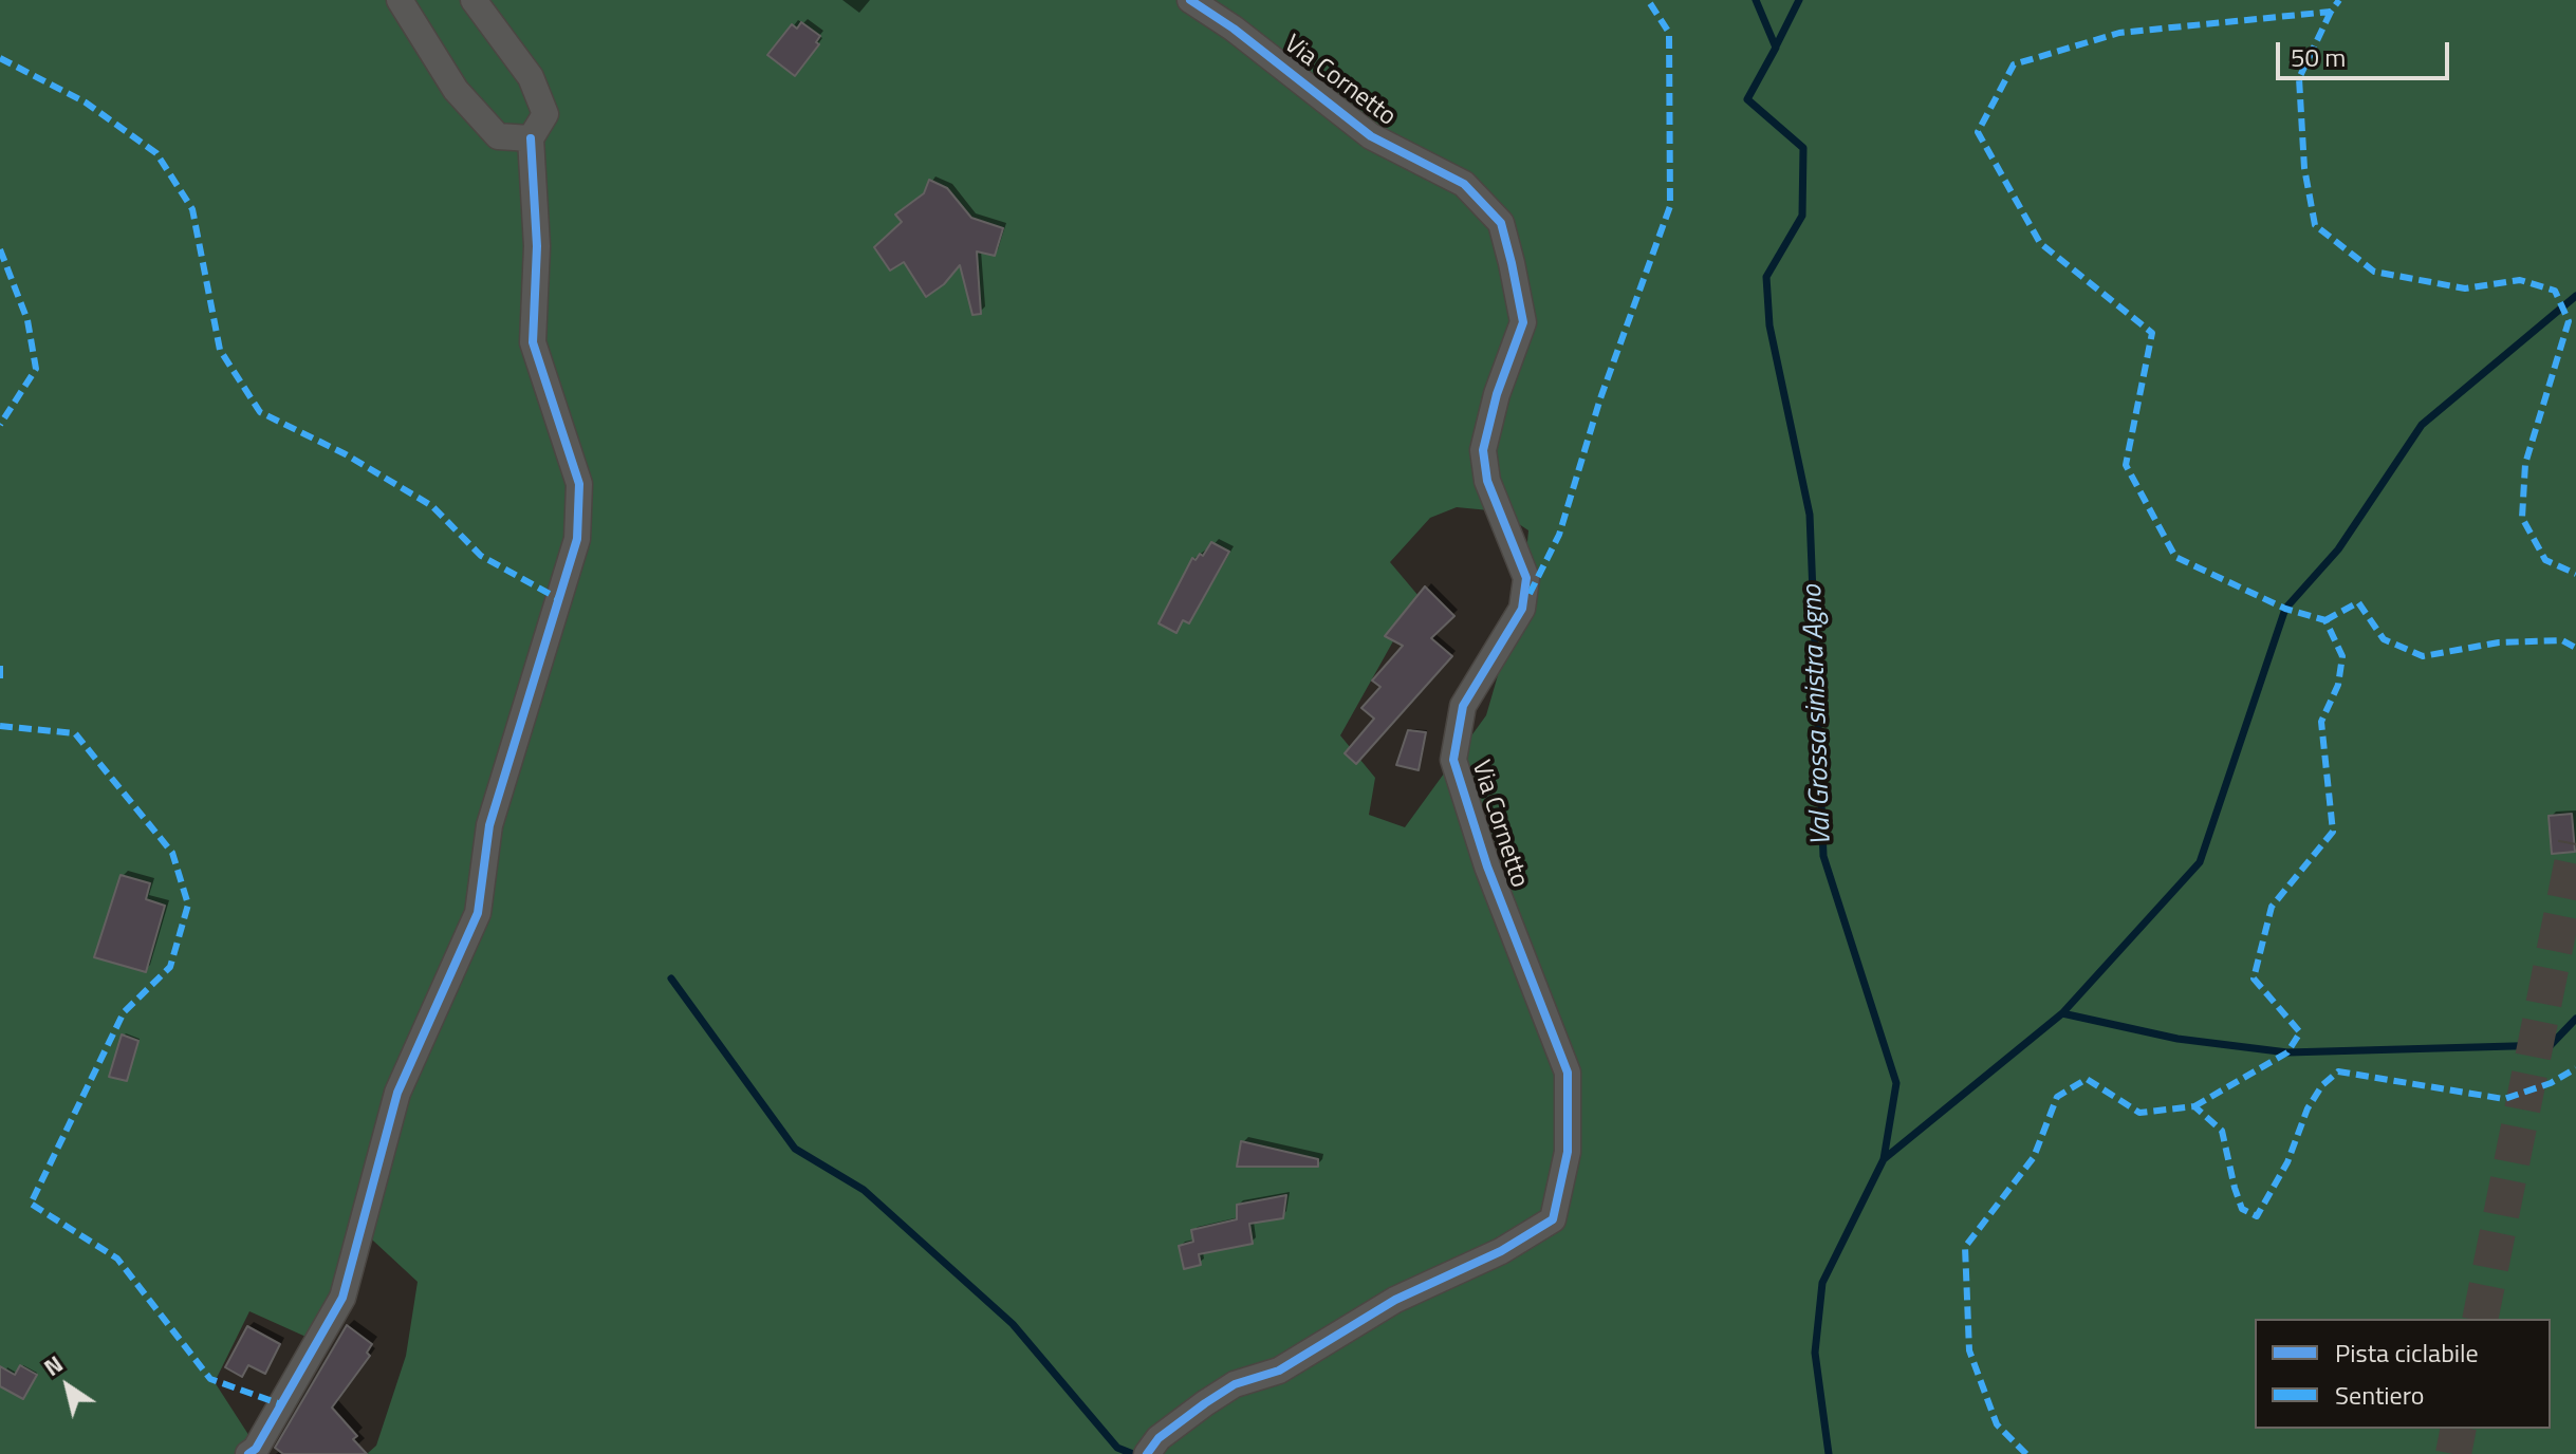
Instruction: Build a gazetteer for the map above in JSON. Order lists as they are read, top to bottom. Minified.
{"streets":{"street":["Via Cornetto"]},"water":["Val Grossa sinistra Agno"],"legend":["Pista ciclabile","Sentiero"],"scale_bar":"50 m","north":"top left"}
